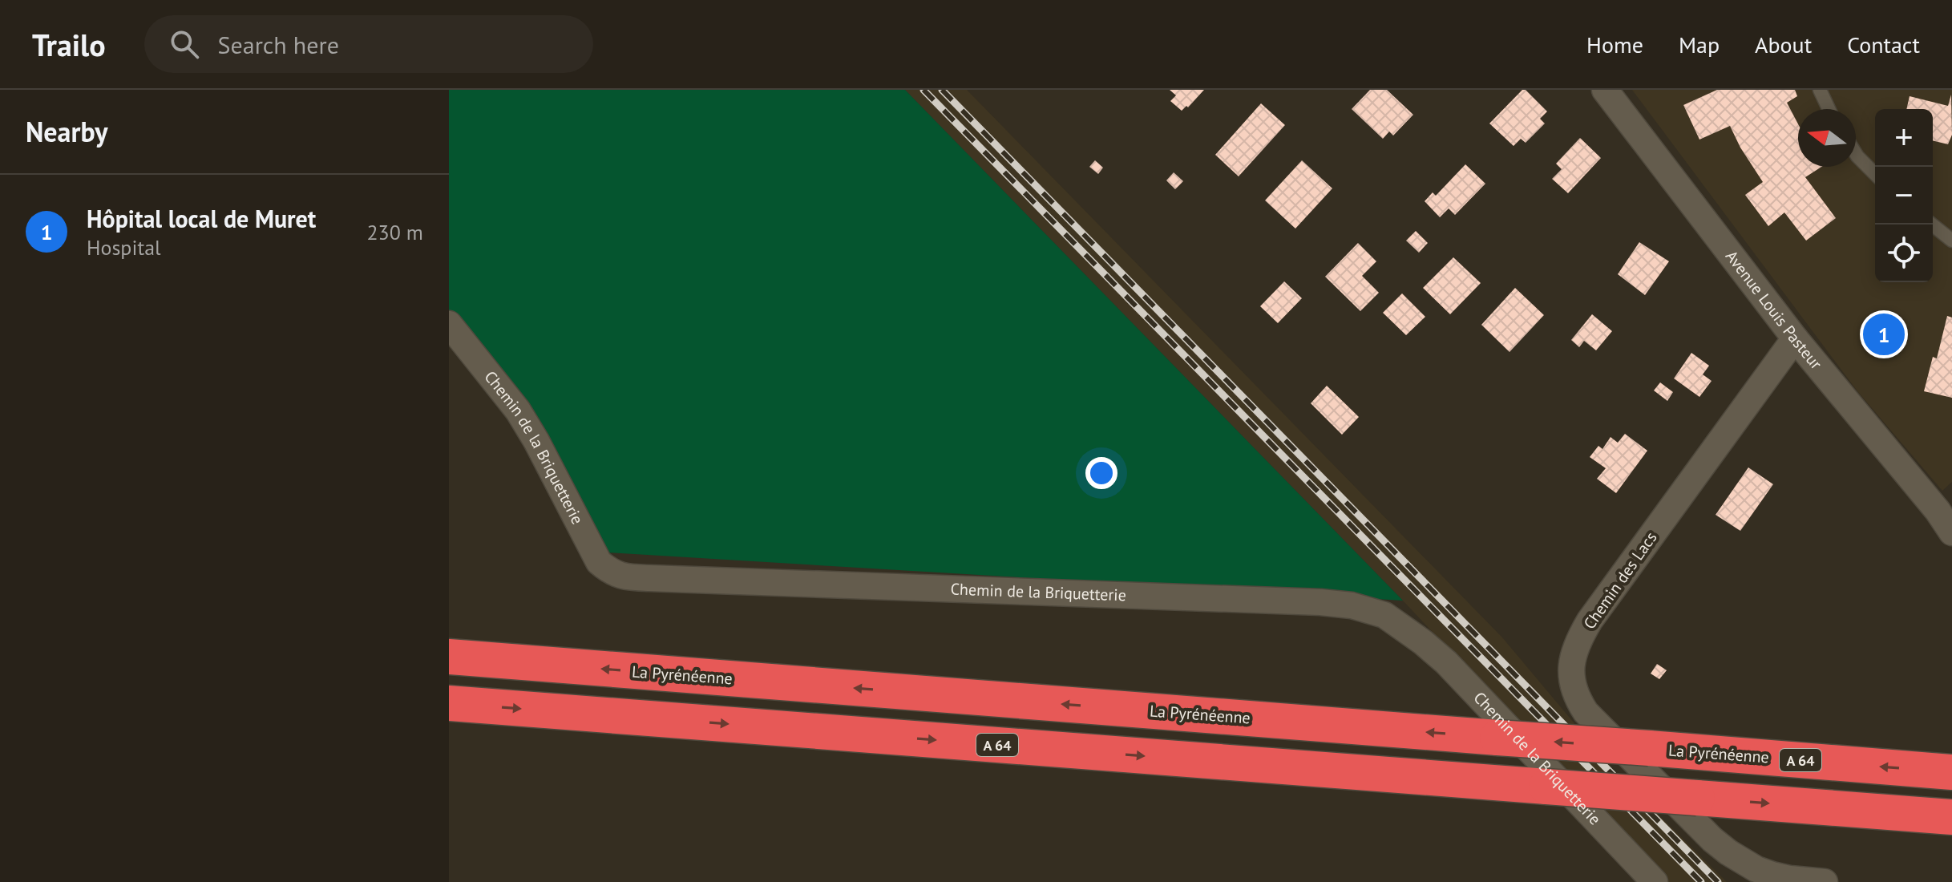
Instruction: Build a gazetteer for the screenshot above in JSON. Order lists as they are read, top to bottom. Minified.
{"streets":{"highway":["La Pyrénéenne","A 64"],"street":["Avenue Louis Pasteur","Chemin de la Briquetterie","Chemin des Lacs"]},"crossings":[["Avenue Louis Pasteur","Chemin des Lacs"]],"north":"left","page":{"header":"Trailo","search":"Search here","nav":["Home","Map","About","Contact"],"heading":"Nearby","map_buttons":["+","−"],"list":[{"mark":"1","name":"Hôpital local de Muret","note":"Hospital","value":"230 m"}],"pins":"1"}}
